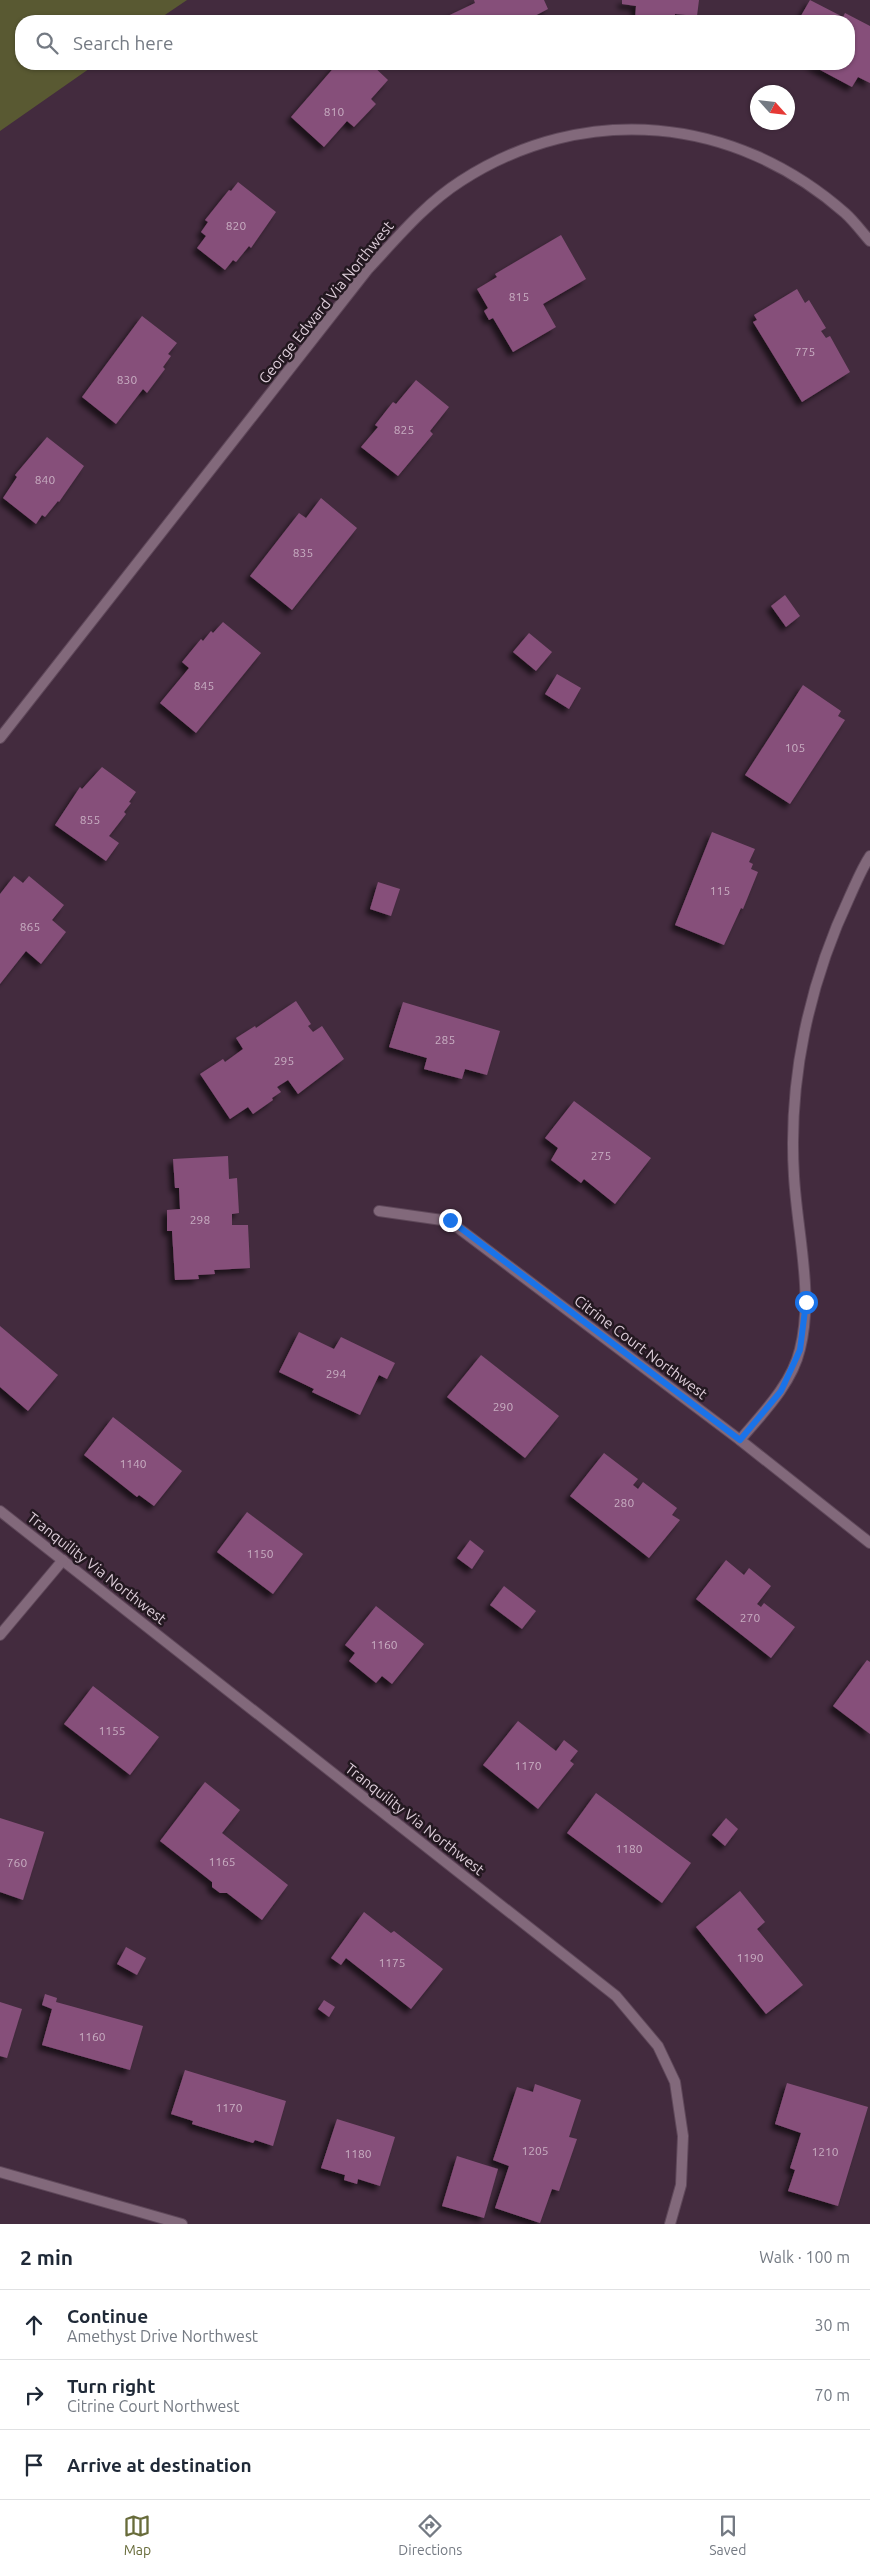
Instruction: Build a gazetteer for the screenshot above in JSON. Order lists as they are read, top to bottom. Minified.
{"streets":{"street":["George Edward Via Northwest","Citrine Court Northwest","Tranquility Via Northwest"]},"house_numbers":["810","820","815","775","830","825","840","835","845","105","855","115","865","285","295","275","298","294","290","1140","280","1150","270","1160","1155","1170","1180","1165","760","1190","1175","1160","1170","1205","1210","1180"],"north":"bottom right","page":{"search":"Search here","heading":["2 min","Walk · 100 m"],"list":[["Continue","Amethyst Drive Northwest","30 m"],["Turn right","Citrine Court Northwest","70 m"],"Arrive at destination"],"nav":["Map","Directions","Saved"]}}
